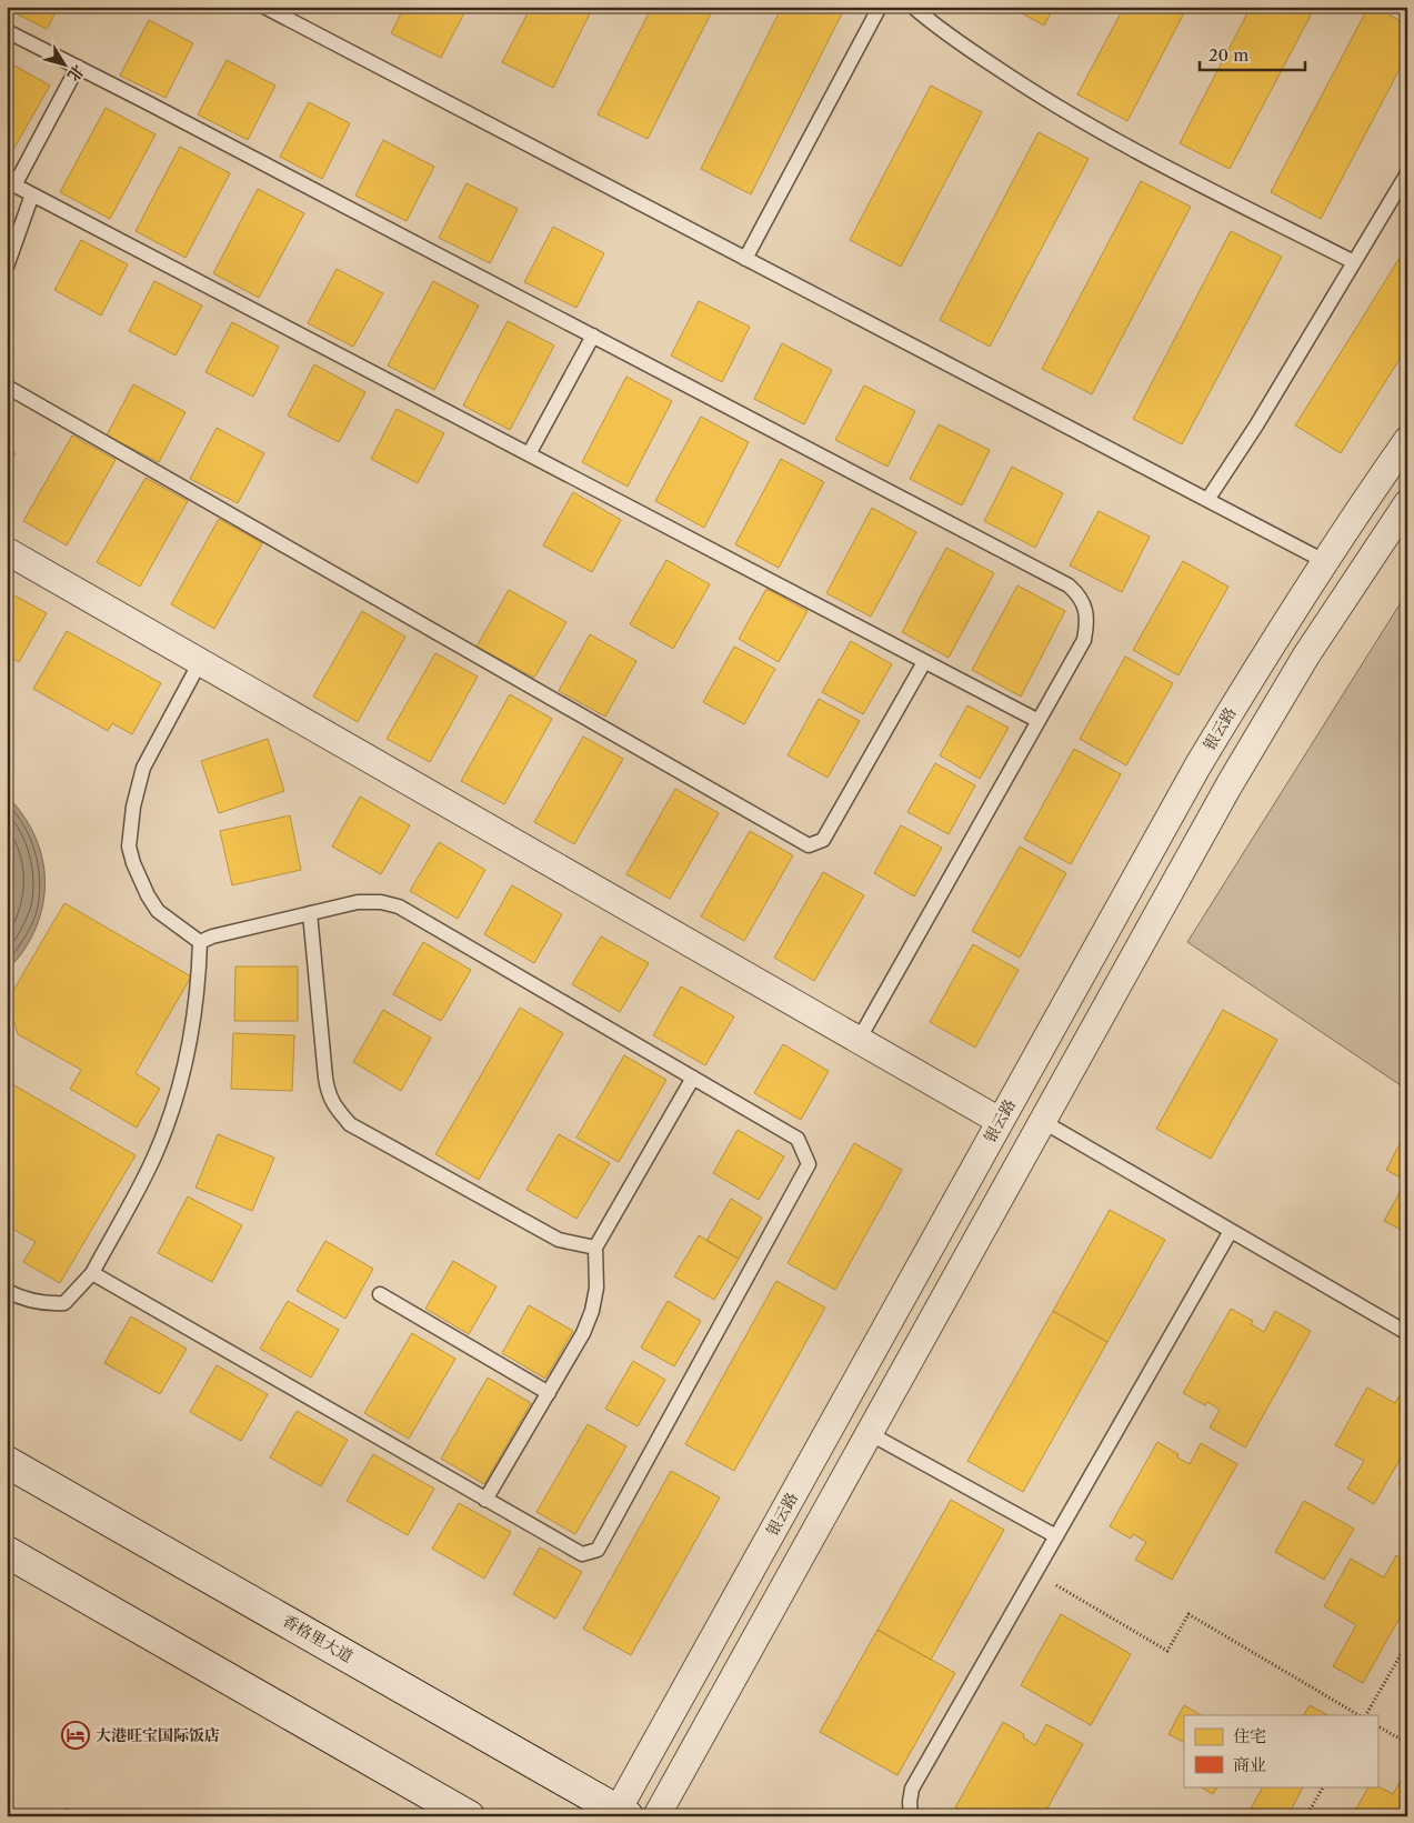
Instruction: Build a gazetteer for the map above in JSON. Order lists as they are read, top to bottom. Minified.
{"streets":{"main road":["香格里大道"],"street":["银云路"]},"crossings":[["银云路","香格里大道"]],"places":{"hotel":["大港旺宝国际饭店"]},"legend":["住宅","商业"],"scale_bar":"20 m","north":"bottom right"}
